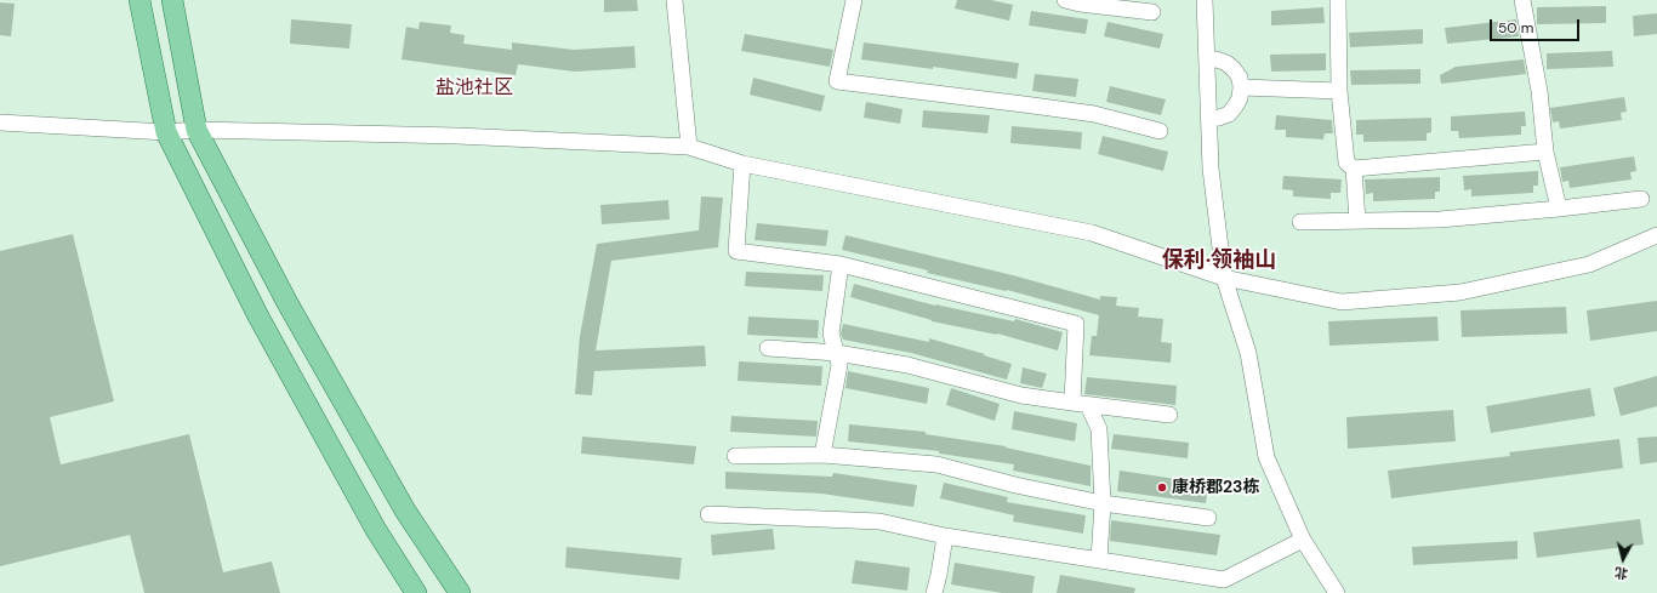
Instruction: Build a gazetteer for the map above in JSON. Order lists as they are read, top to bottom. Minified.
{"districts":["盐池社区","保利·领袖山"],"places":["康桥郡23栋"],"scale_bar":"50 m","north":"bottom"}
